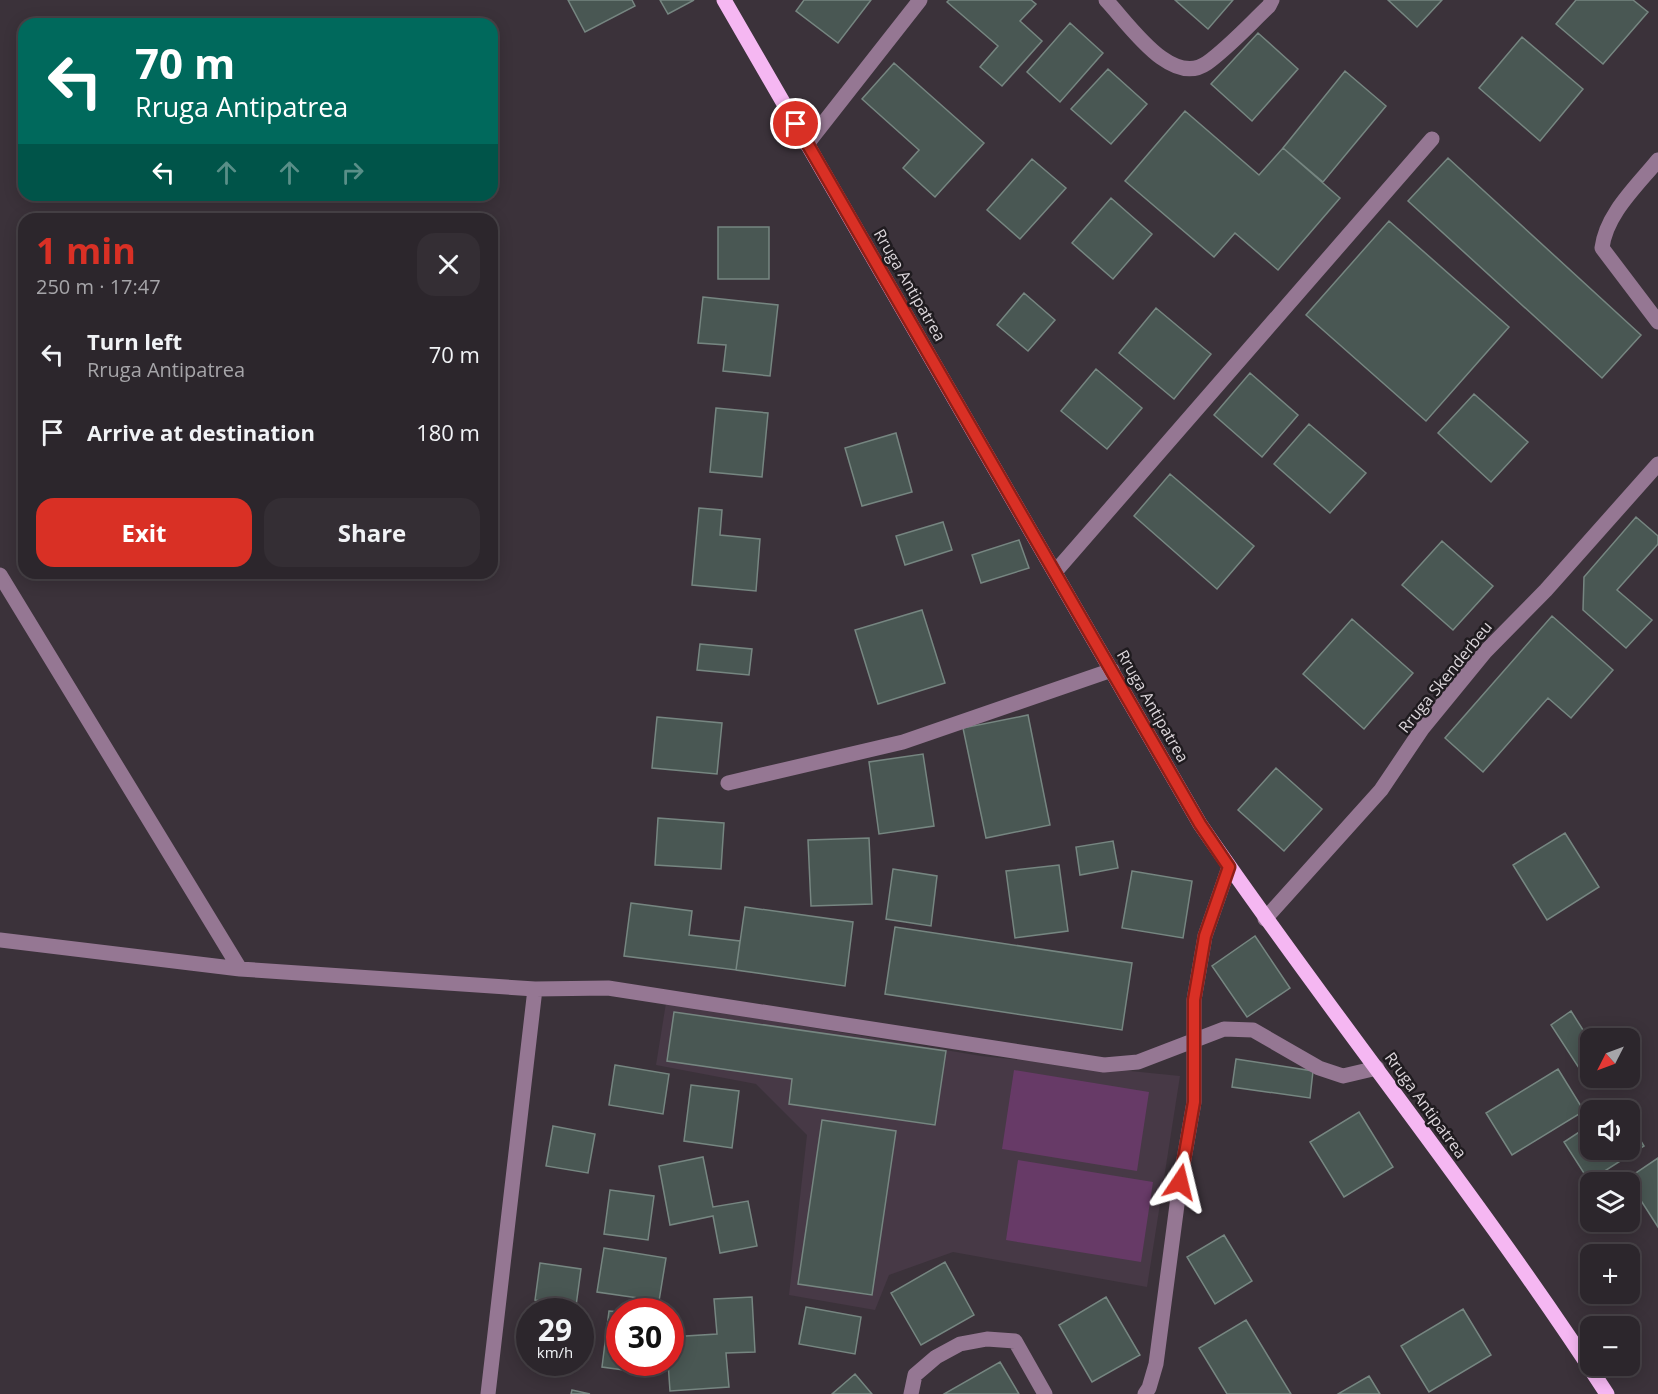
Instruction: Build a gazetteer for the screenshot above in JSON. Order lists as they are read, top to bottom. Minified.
{"streets":{"main road":["Rruga Antipatrea"],"street":["Rruga Skenderbeu"]},"crossings":[["Rruga Antipatrea","Rruga Skenderbeu"]],"north":"bottom left","page":{"turn":["70 m","Rruga Antipatrea"],"heading":["1 min","250 m · 17:47"],"list":[{"name":"Turn left","note":"Rruga Antipatrea","value":"70 m"},{"name":"Arrive at destination","value":"180 m"}],"buttons":["Exit","Share"],"map_buttons":["+","−"],"speed":"29 km/h","limit":"30"}}
